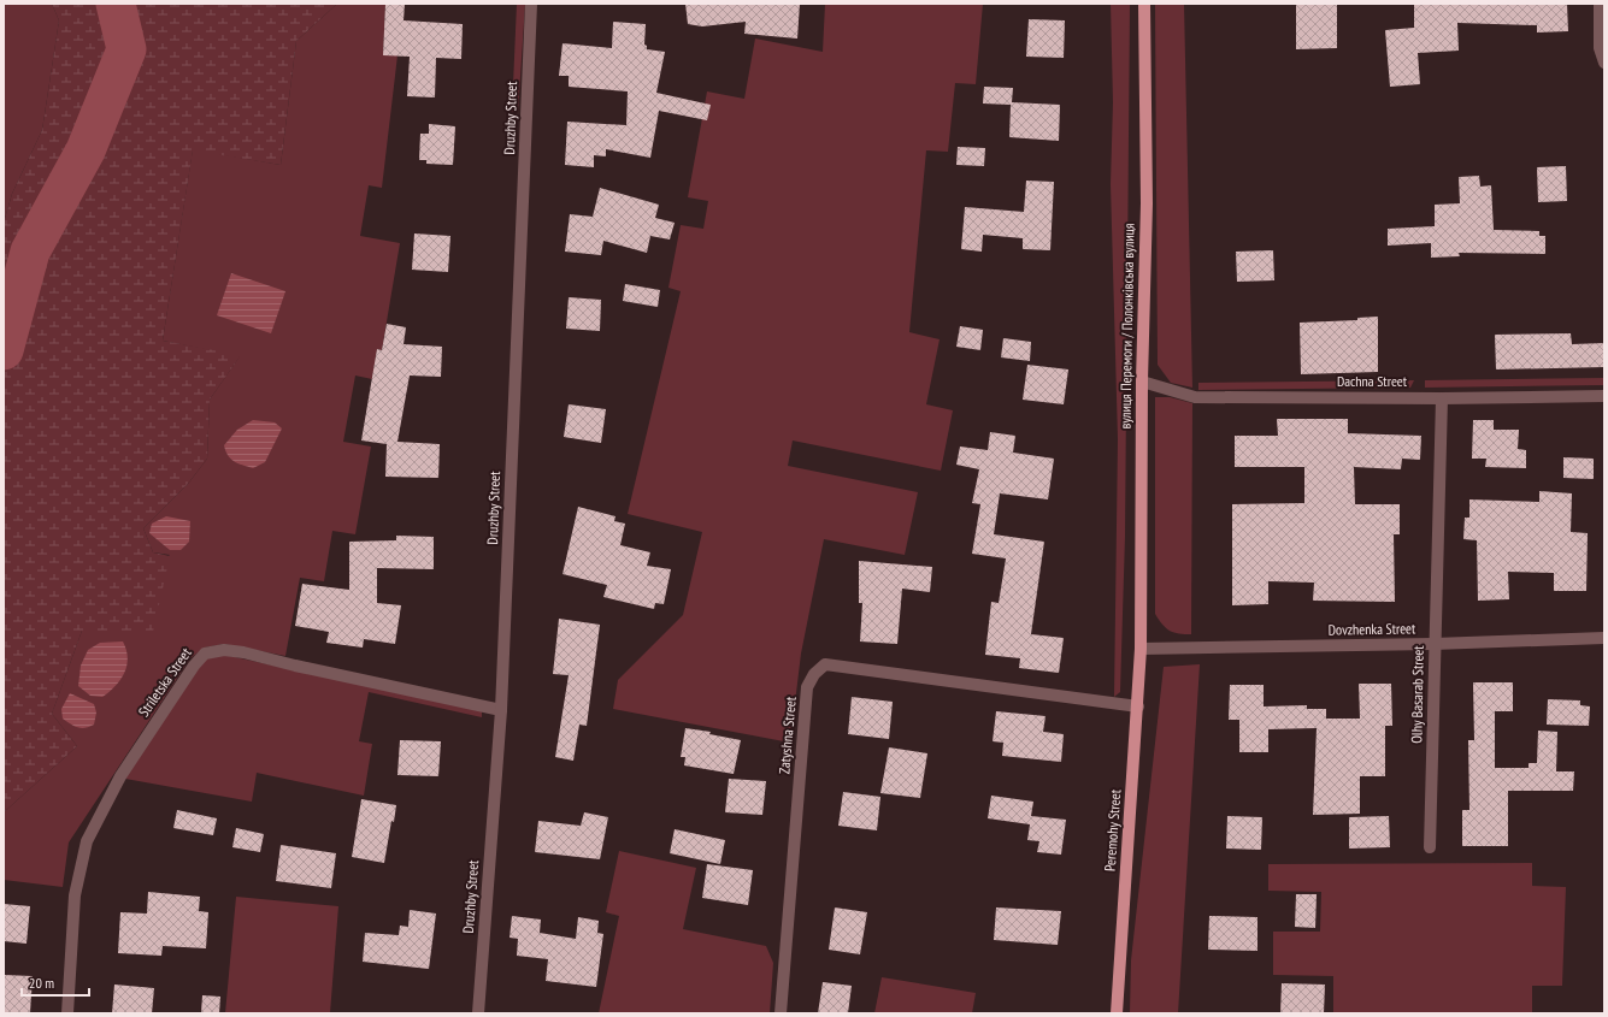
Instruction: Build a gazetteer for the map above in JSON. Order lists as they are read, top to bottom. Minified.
{"streets":{"main road":["вулиця Перемоги / Полонківська вулиця","Peremohy Street"],"street":["Druzhby Street","Dachna Street","Dovzhenka Street","Striletska Street","Olhy Basarab Street","Zatyshna Street"]},"crossings":[["Druzhby Street","Striletska Street"],["вулиця Перемоги / Полонківська вулиця","Dachna Street"],["вулиця Перемоги / Полонківська вулиця","Dovzhenka Street"],["вулиця Перемоги / Полонківська вулиця","Peremohy Street"],["Dachna Street","Olhy Basarab Street"],["Dovzhenka Street","Olhy Basarab Street"],["Dovzhenka Street","Peremohy Street"],["Zatyshna Street","Peremohy Street"]],"scale_bar":"20 m"}
